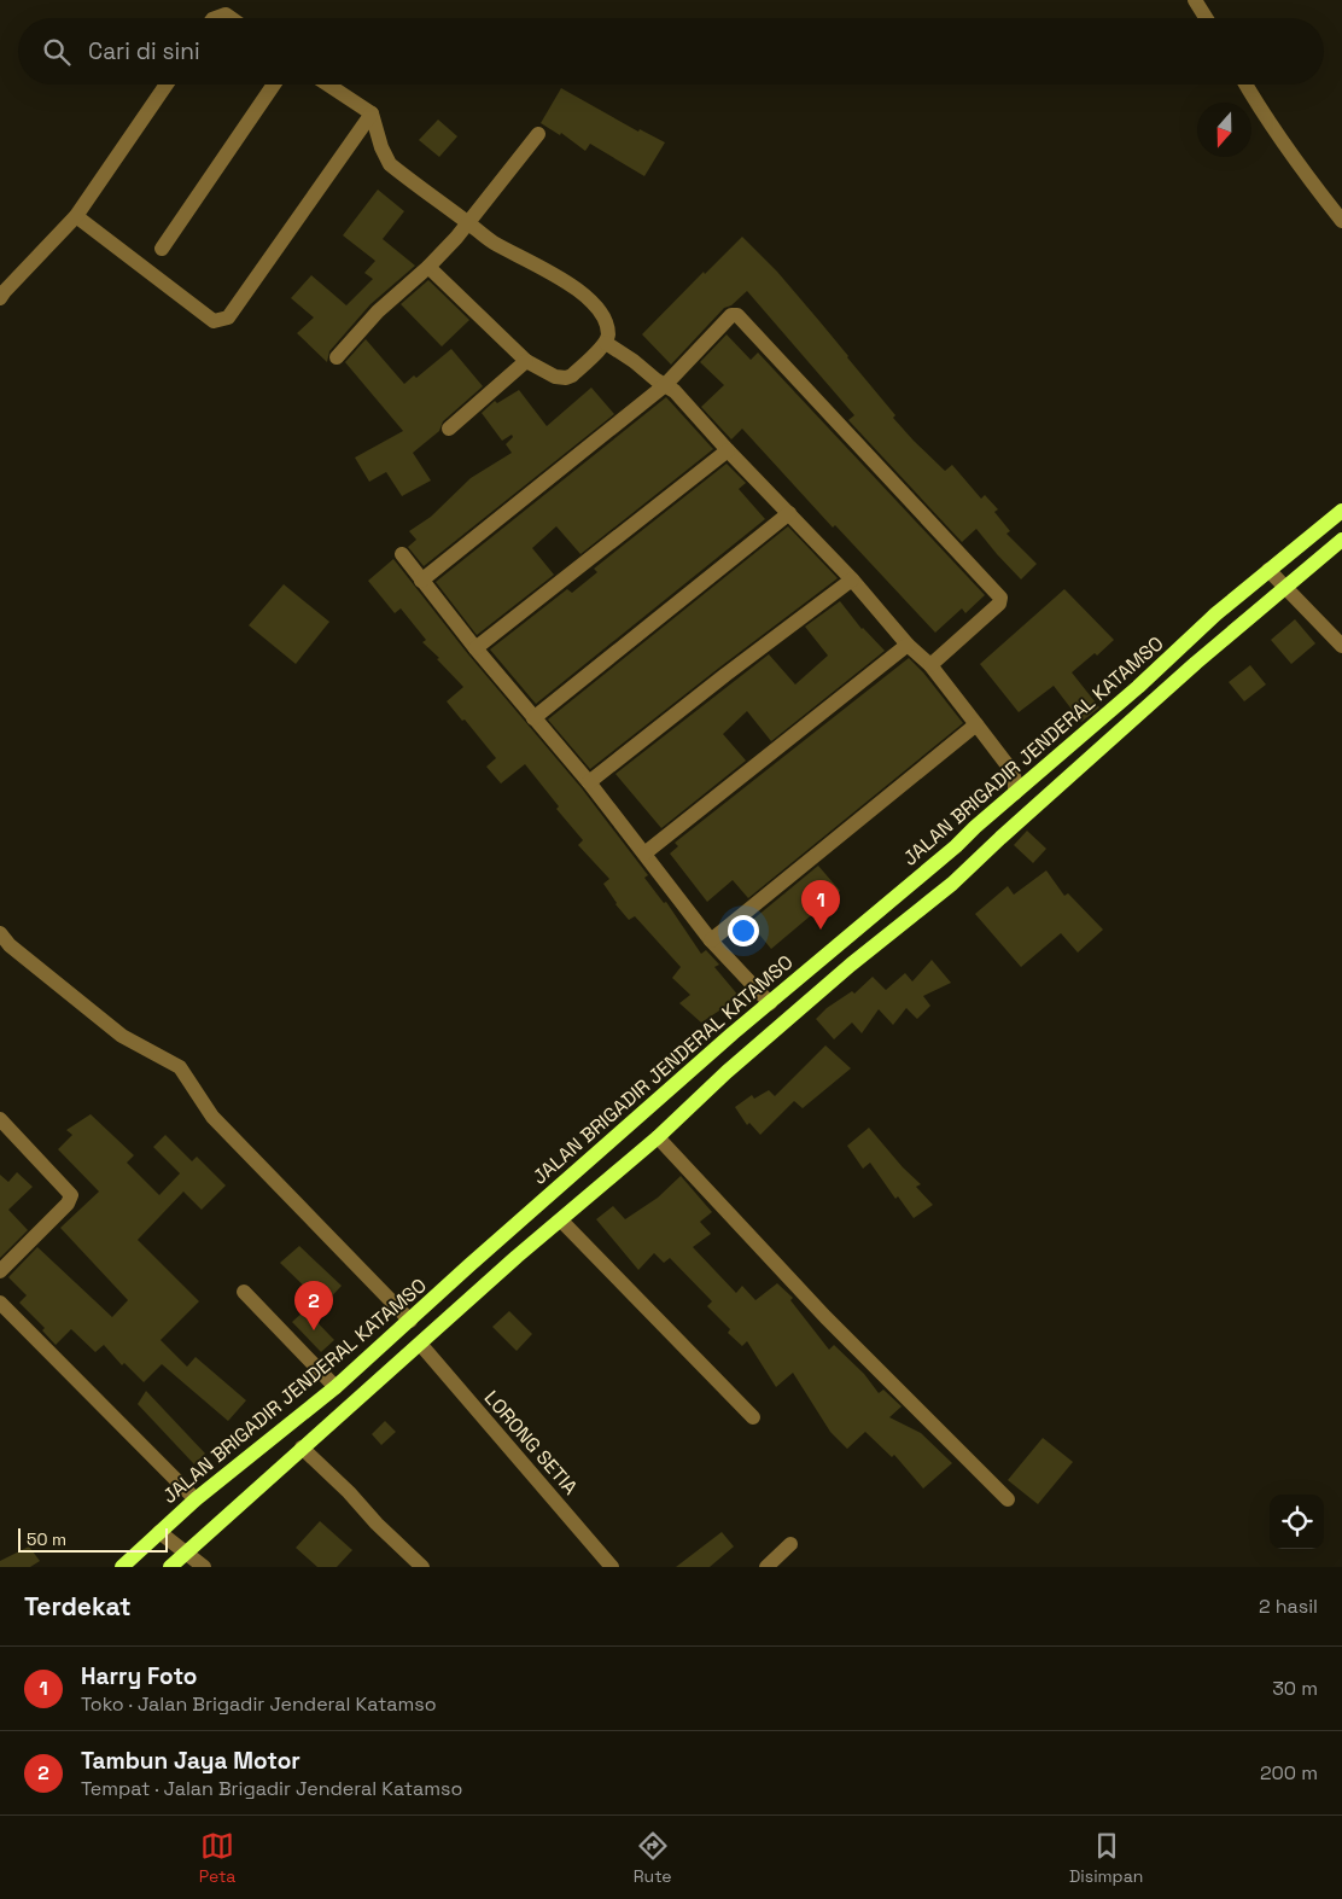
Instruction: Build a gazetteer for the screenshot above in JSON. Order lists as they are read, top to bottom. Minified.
{"streets":{"main road":["JALAN BRIGADIR JENDERAL KATAMSO"],"street":["LORONG SETIA"]},"scale_bar":"50 m","north":"bottom","page":{"search":"Cari di sini","pins":["1","2"],"scale":"50 m","heading":["Terdekat","2 hasil"],"list":[{"mark":"1","name":"Harry Foto","note":"Toko · Jalan Brigadir Jenderal Katamso","value":"30 m"},{"mark":"2","name":"Tambun Jaya Motor","note":"Tempat · Jalan Brigadir Jenderal Katamso","value":"200 m"}],"nav":["Peta","Rute","Disimpan"]}}
